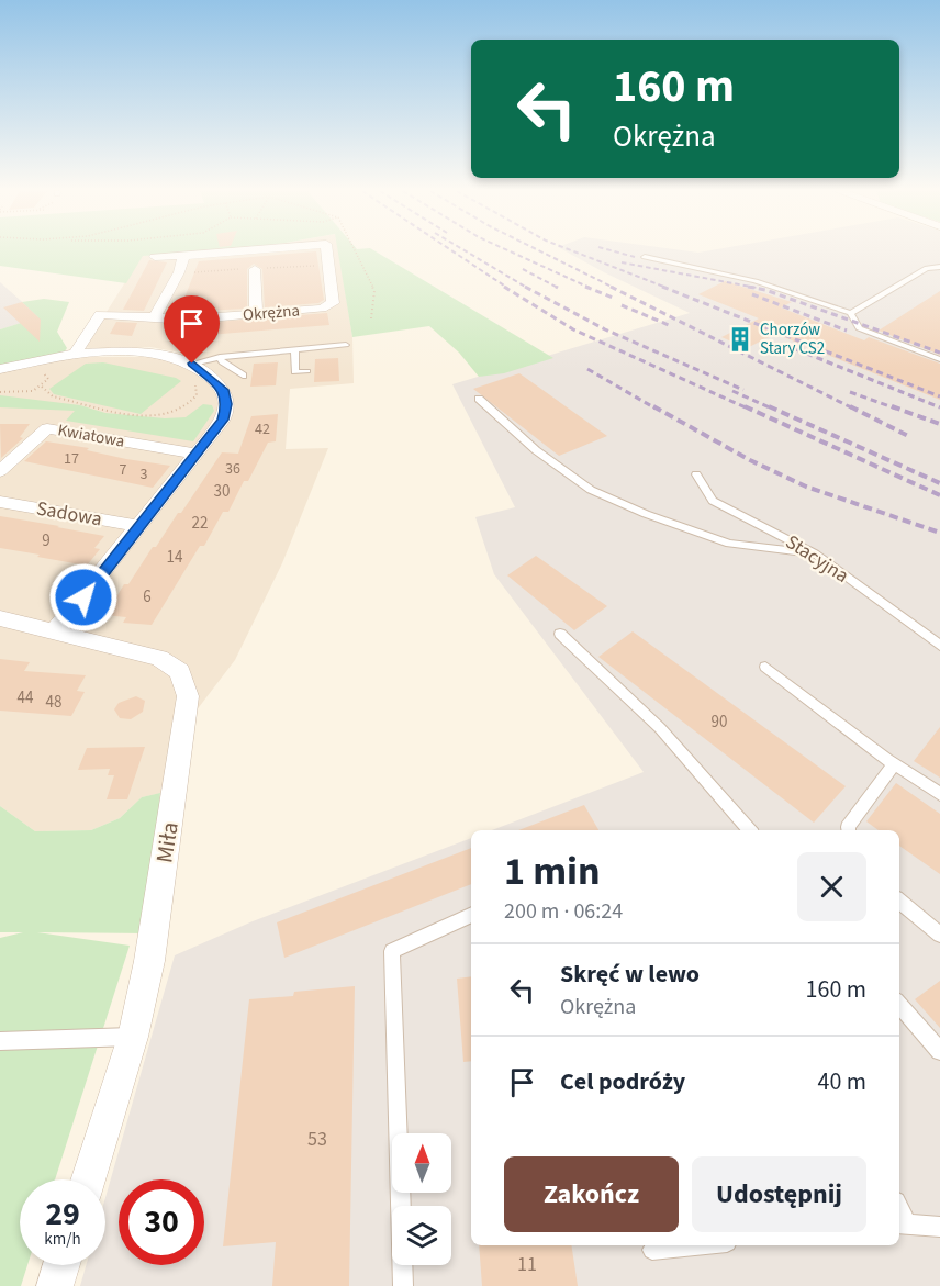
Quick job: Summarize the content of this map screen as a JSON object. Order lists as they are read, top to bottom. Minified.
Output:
{"streets":{"street":["Okrężna","Kwiatowa","Sadowa","Miła"],"lane":["Stacyjna"]},"places":{"building":["Chorzów Stary CS2"]},"house_numbers":["42","17","36","7","3","30","22","9","14","6","44","48","90","53","11"],"north":"top","page":{"turn":["160 m","Okrężna"],"heading":["1 min","200 m · 06:24"],"list":[{"name":"Skręć w lewo","note":"Okrężna","value":"160 m"},{"name":"Cel podróży","value":"40 m"}],"buttons":["Zakończ","Udostępnij"],"speed":"29 km/h","limit":"30"}}
